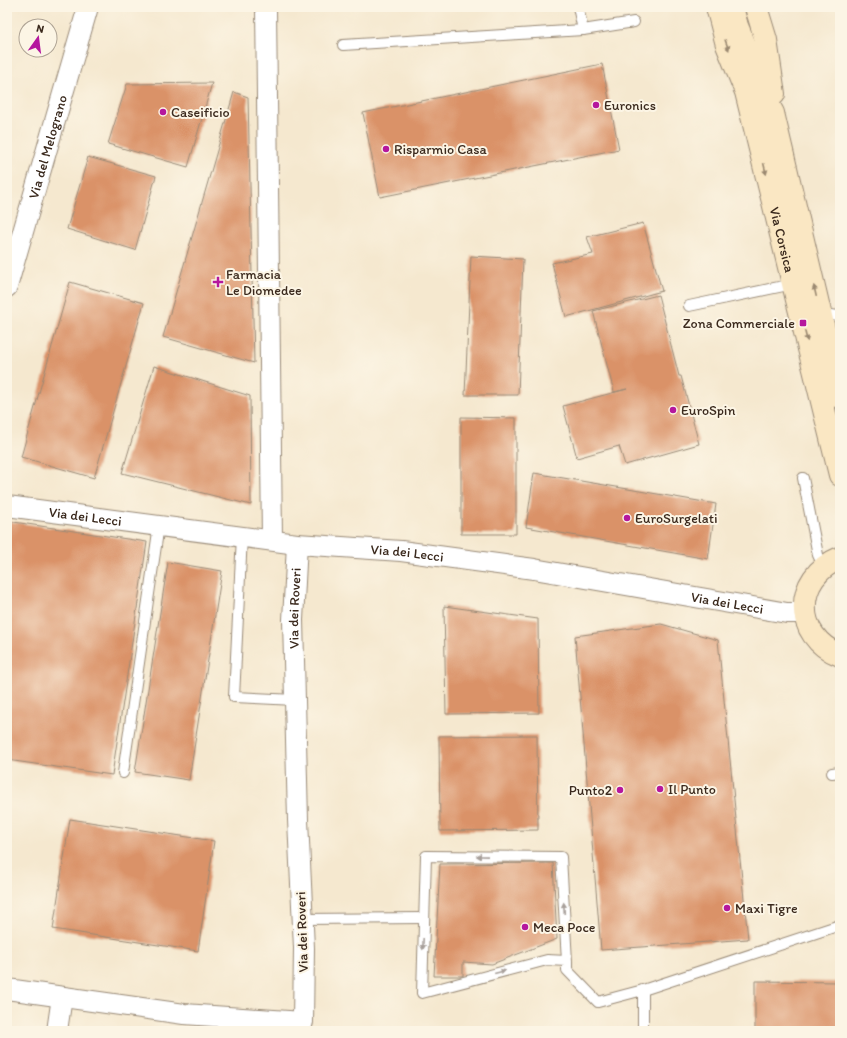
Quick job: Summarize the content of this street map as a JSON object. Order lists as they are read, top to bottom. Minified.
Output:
{"streets":{"main road":["Via Corsica"],"street":["Via del Melograno","Via dei Lecci","Via dei Roveri"]},"crossings":[["Via dei Lecci","Via dei Roveri"]],"places":{"other":["Euronics","Caseificio","Risparmio Casa","EuroSpin","EuroSurgelati","Il Punto","Punto2","Maxi Tigre","Meca Poce"],"health":["Farmacia Le Diomedee"],"transit":["Zona Commerciale"]},"north":"top"}
